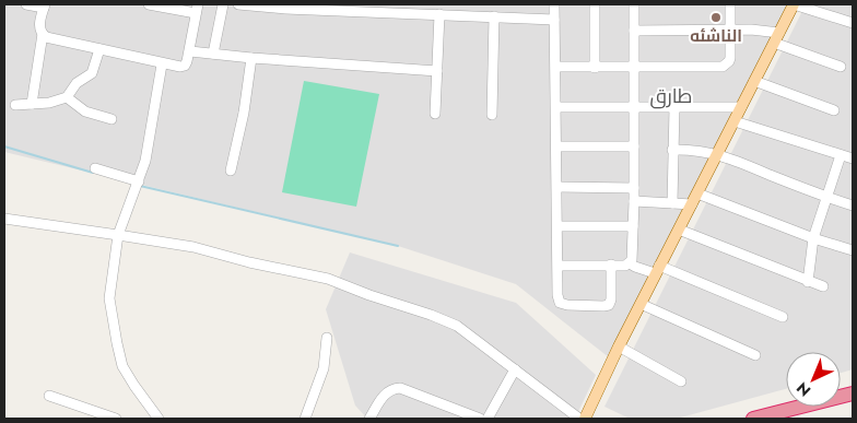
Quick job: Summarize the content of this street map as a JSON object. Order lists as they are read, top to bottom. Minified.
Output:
{"districts":["طارق"],"places":["الناشئه"],"north":"bottom left"}
